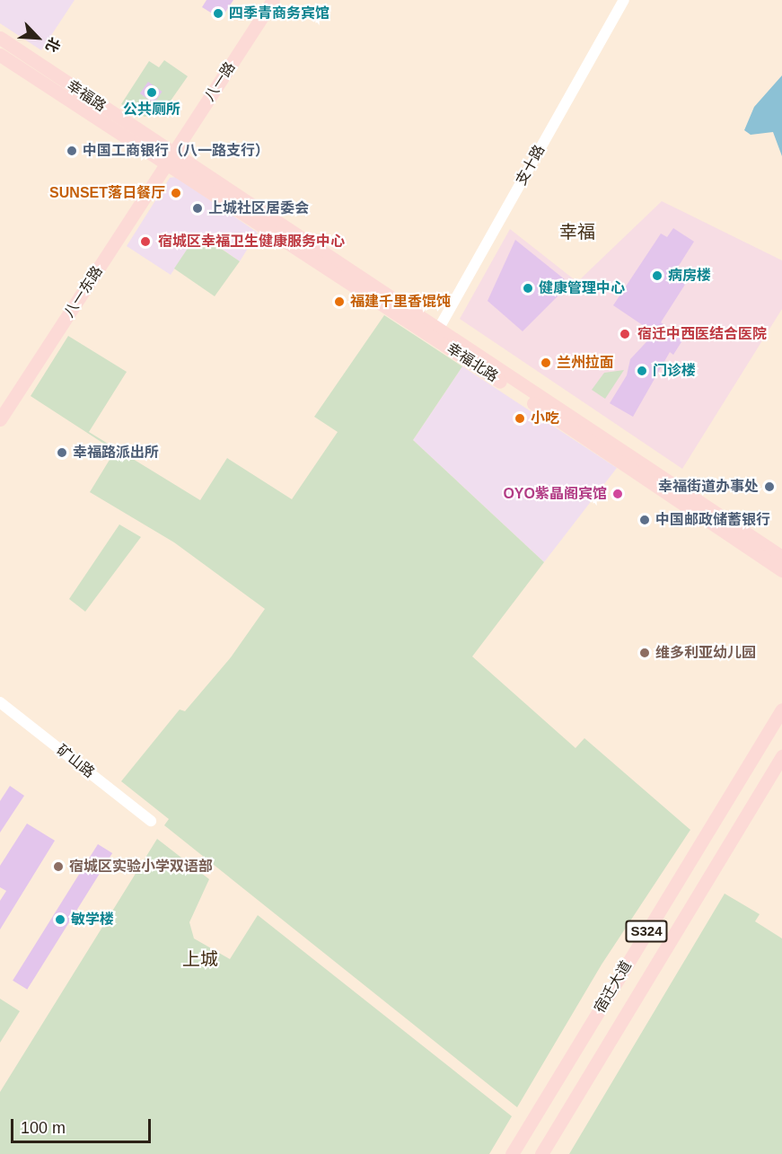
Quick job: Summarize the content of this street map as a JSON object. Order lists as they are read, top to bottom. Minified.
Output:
{"streets":{"main road":["八一路","幸福路","八一东路","幸福北路","S324","宿迁大道"],"street":["支十路","矿山路"]},"crossings":[["八一路","幸福路"],["八一路","八一东路"],["八一路","幸福北路"],["幸福路","八一东路"],["幸福路","幸福北路"],["支十路","幸福北路"],["八一东路","幸福北路"]],"districts":["幸福","上城"],"places":["四季青商务宾馆","公共厕所","中国工商银行（八一路支行）","SUNSET落日餐厅","上城社区居委会","宿城区幸福卫生健康服务中心","病房楼","健康管理中心","福建千里香馄饨","宿迁中西医结合医院","兰州拉面","门诊楼","小吃","幸福路派出所","幸福街道办事处","OYO紫晶阁宾馆","中国邮政储蓄银行","维多利亚幼儿园","宿城区实验小学双语部","敏学楼"],"scale_bar":"100 m","north":"bottom right"}
